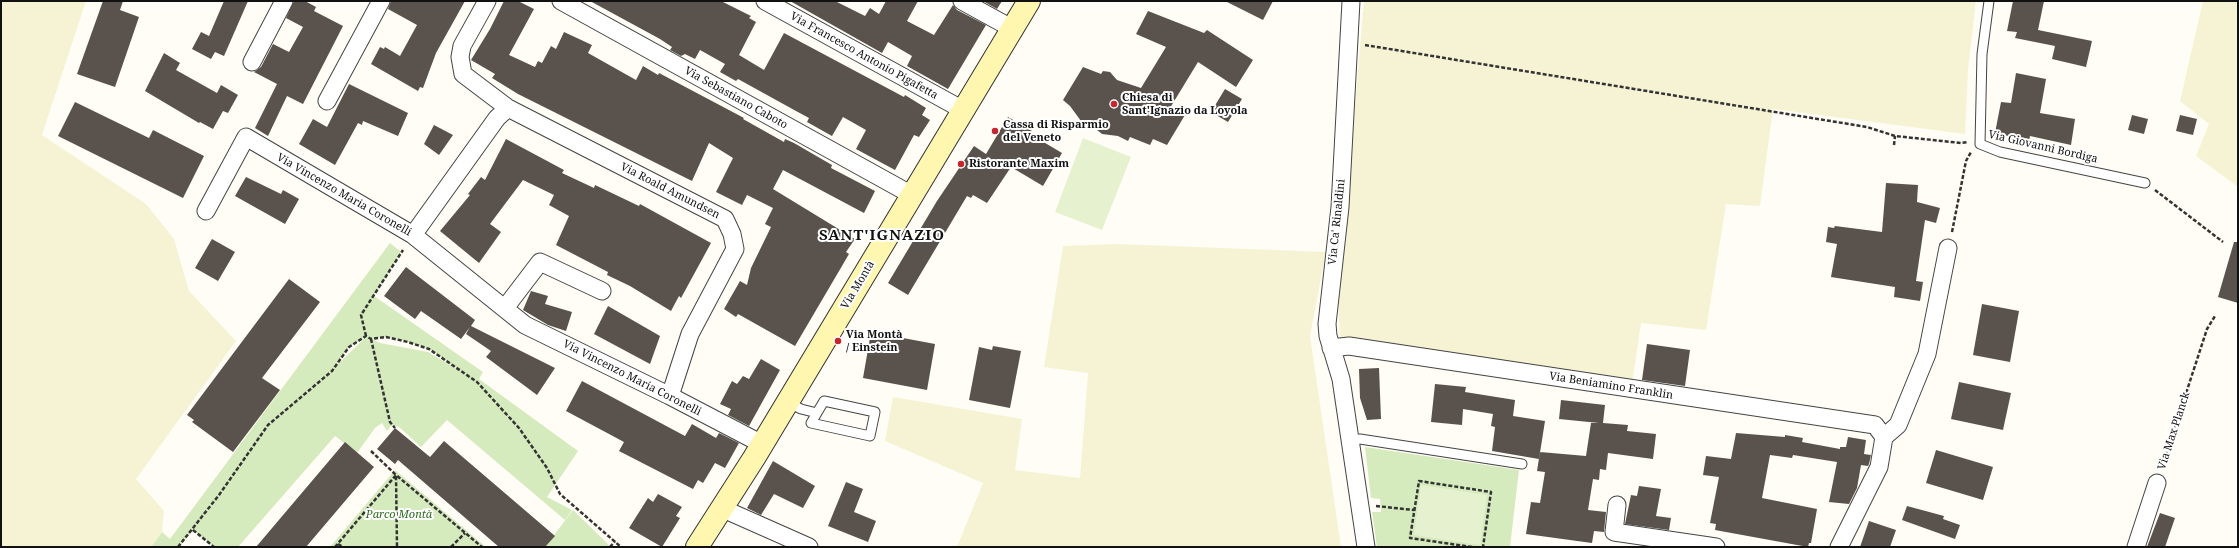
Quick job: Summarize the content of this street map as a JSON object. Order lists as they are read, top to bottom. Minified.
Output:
{"streets":{"main road":["Via Montà"],"street":["Via Francesco Antonio Pigafetta","Via Sebastiano Caboto","Via Roald Amundsen","Via Vincenzo Maria Coronelli","Via Ca' Rinaldini","Via Beniamino Franklin","Via Max Planck"],"lane":["Via Giovanni Bordiga"]},"crossings":[["Via Francesco Antonio Pigafetta","Via Montà"],["Via Sebastiano Caboto","Via Montà"],["Via Roald Amundsen","Via Vincenzo Maria Coronelli"],["Via Vincenzo Maria Coronelli","Via Montà"],["Via Ca' Rinaldini","Via Beniamino Franklin"]],"districts":["SANT'IGNAZIO"],"parks":["Parco Montà"],"places":["Chiesa di Sant'Ignazio da Loyola","Cassa di Risparmio del Veneto","Ristorante Maxim","Via Montà / Einstein"]}
